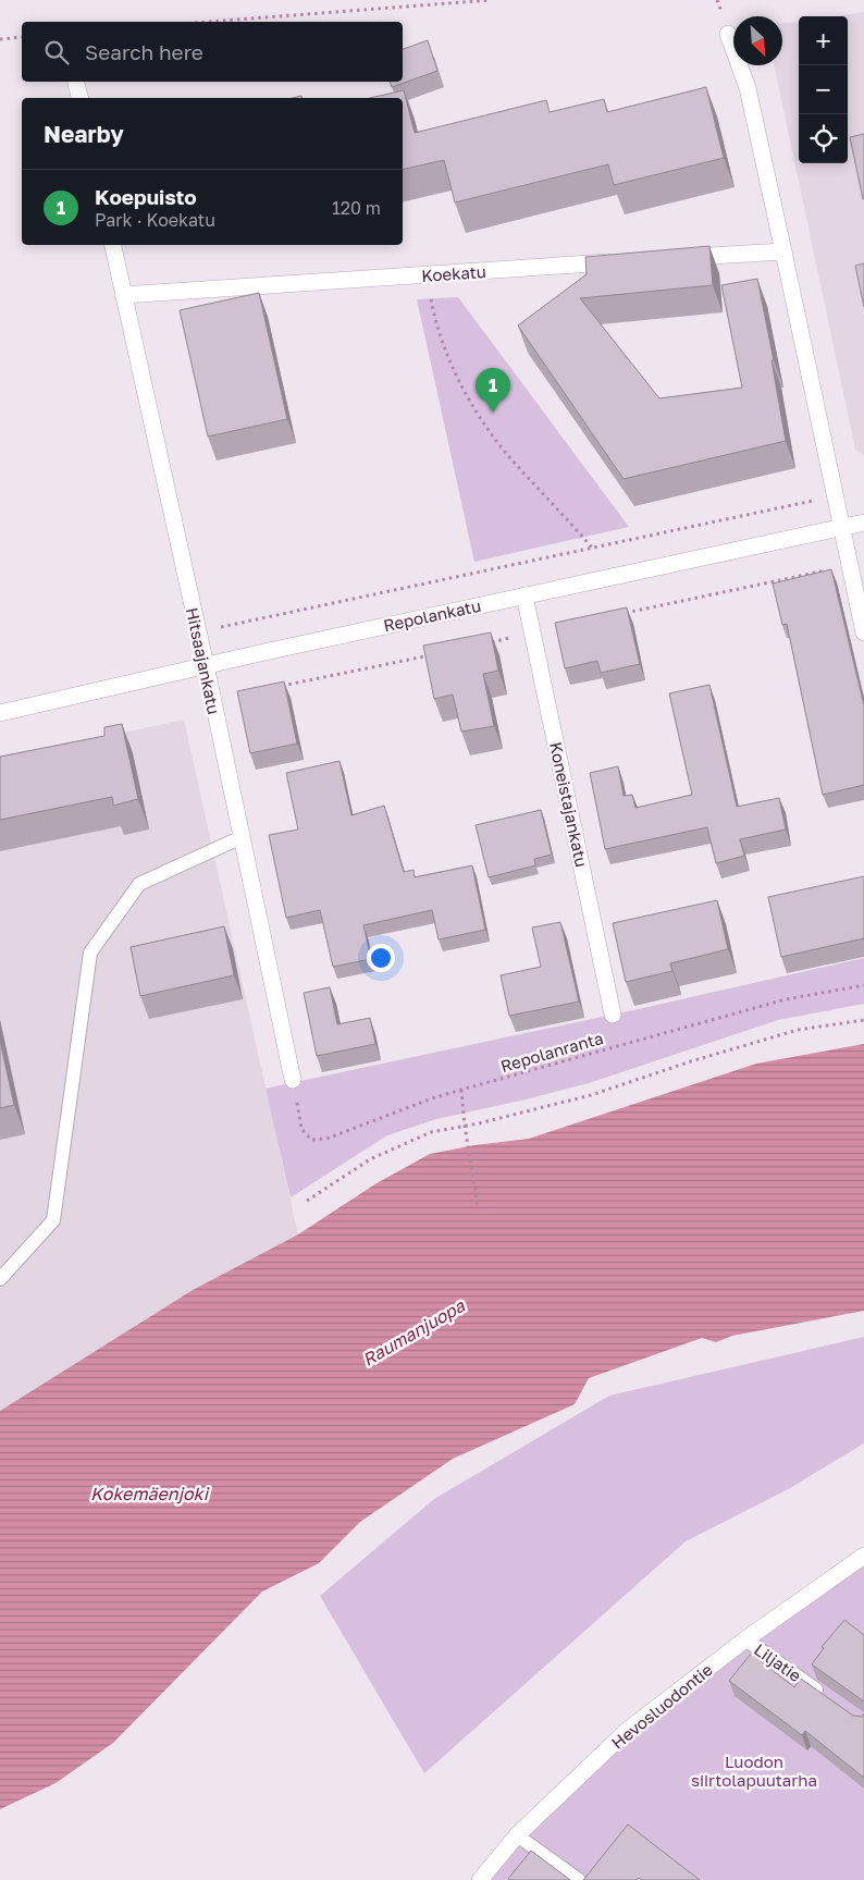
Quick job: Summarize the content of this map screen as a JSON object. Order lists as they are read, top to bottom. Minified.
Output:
{"streets":{"street":["Koekatu","Repolankatu","Hitsaajankatu","Koneistajankatu","Hevosluodontie"],"lane":["Liljatie"],"path":["Repolanranta"]},"crossings":[["Koekatu","Hitsaajankatu"],["Repolankatu","Hitsaajankatu"],["Repolankatu","Koneistajankatu"],["Hitsaajankatu","Repolanranta"],["Liljatie","Hevosluodontie"]],"water":["Raumanjuopa","Kokemäenjoki"],"parks":["Luodon siirtolapuutarha"],"north":"bottom right","page":{"map_buttons":["+","−"],"search":"Search here","heading":"Nearby","list":[{"mark":"1","name":"Koepuisto","note":"Park · Koekatu","value":"120 m"}],"pins":"1"}}
